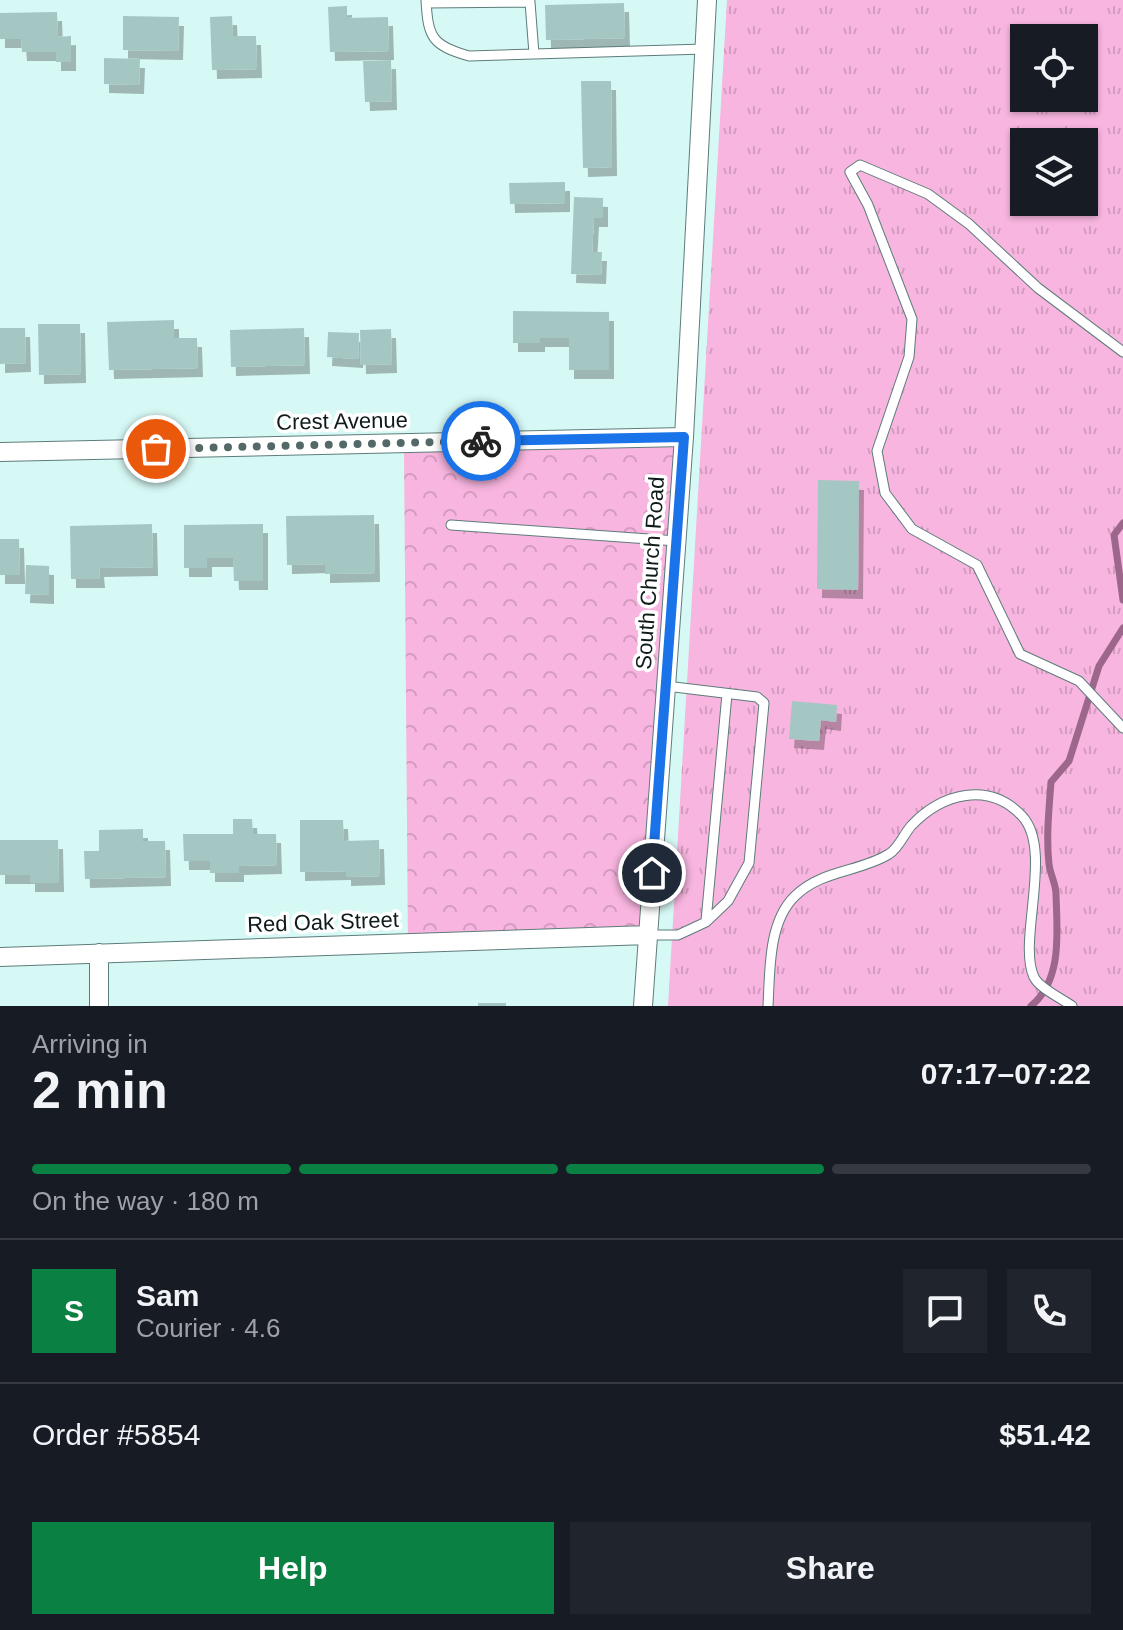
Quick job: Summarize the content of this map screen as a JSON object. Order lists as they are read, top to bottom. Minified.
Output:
{"streets":{"street":["Crest Avenue","South Church Road","Red Oak Street"]},"crossings":[["Crest Avenue","South Church Road"],["South Church Road","Red Oak Street"]],"page":{"heading":["2 min","Arriving in","07:17–07:22"],"panel":["Sam","Courier · 4.6","Order #5854","$51.42"],"bar":"On the way · 180 m","round":"S","buttons":["Help","Share"]}}
